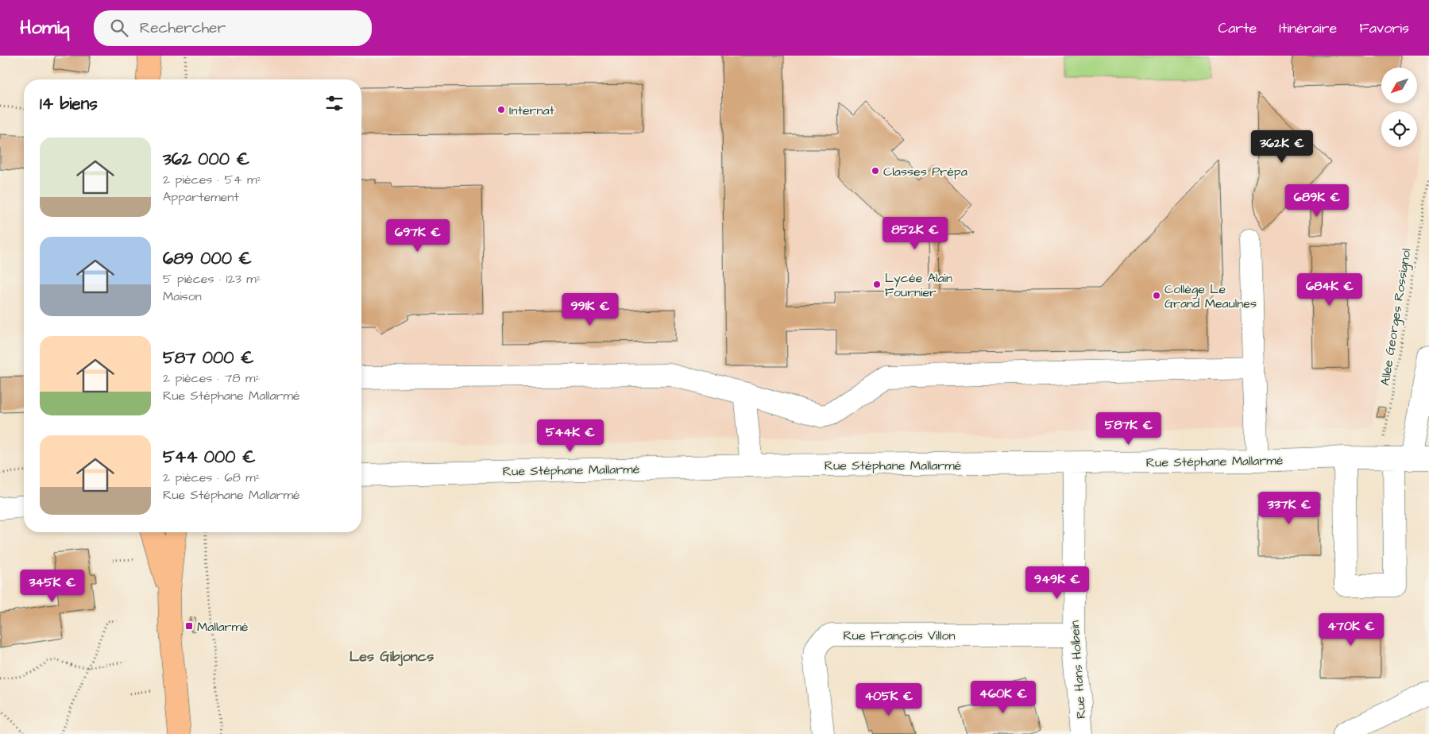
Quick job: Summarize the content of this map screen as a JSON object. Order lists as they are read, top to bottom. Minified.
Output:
{"streets":{"street":["Rue Stéphane Mallarmé","Rue François Villon","Rue Hans Holbein"],"path":["Allée Georges Rossignol"]},"crossings":[["Allée Georges Rossignol","Rue Stéphane Mallarmé"],["Rue Stéphane Mallarmé","Rue Hans Holbein"],["Rue François Villon","Rue Hans Holbein"]],"districts":["Les Gibjoncs"],"places":{"other":["Internat","Classes Prépa","Lycée Alain Fournier","Collège Le Grand Meaulnes"],"transit":["Mallarmé"]},"north":"bottom left","page":{"header":"Homiq","search":"Rechercher","nav":["Carte","Itinéraire","Favoris"],"heading":"14 biens","list":[{"name":"362 000 €","note":"2 pièces · 54 m² · Appartement"},{"name":"689 000 €","note":"5 pièces · 123 m² · Maison"},{"name":"587 000 €","note":"2 pièces · 78 m² · Rue Stéphane Mallarmé"},{"name":"544 000 €","note":"2 pièces · 68 m² · Rue Stéphane Mallarmé"}],"price":["362K €","689K €","852K €","697K €","684K €","991K €","587K €","544K €","337K €","949K €","345K €","470K €","460K €","405K €"]}}
